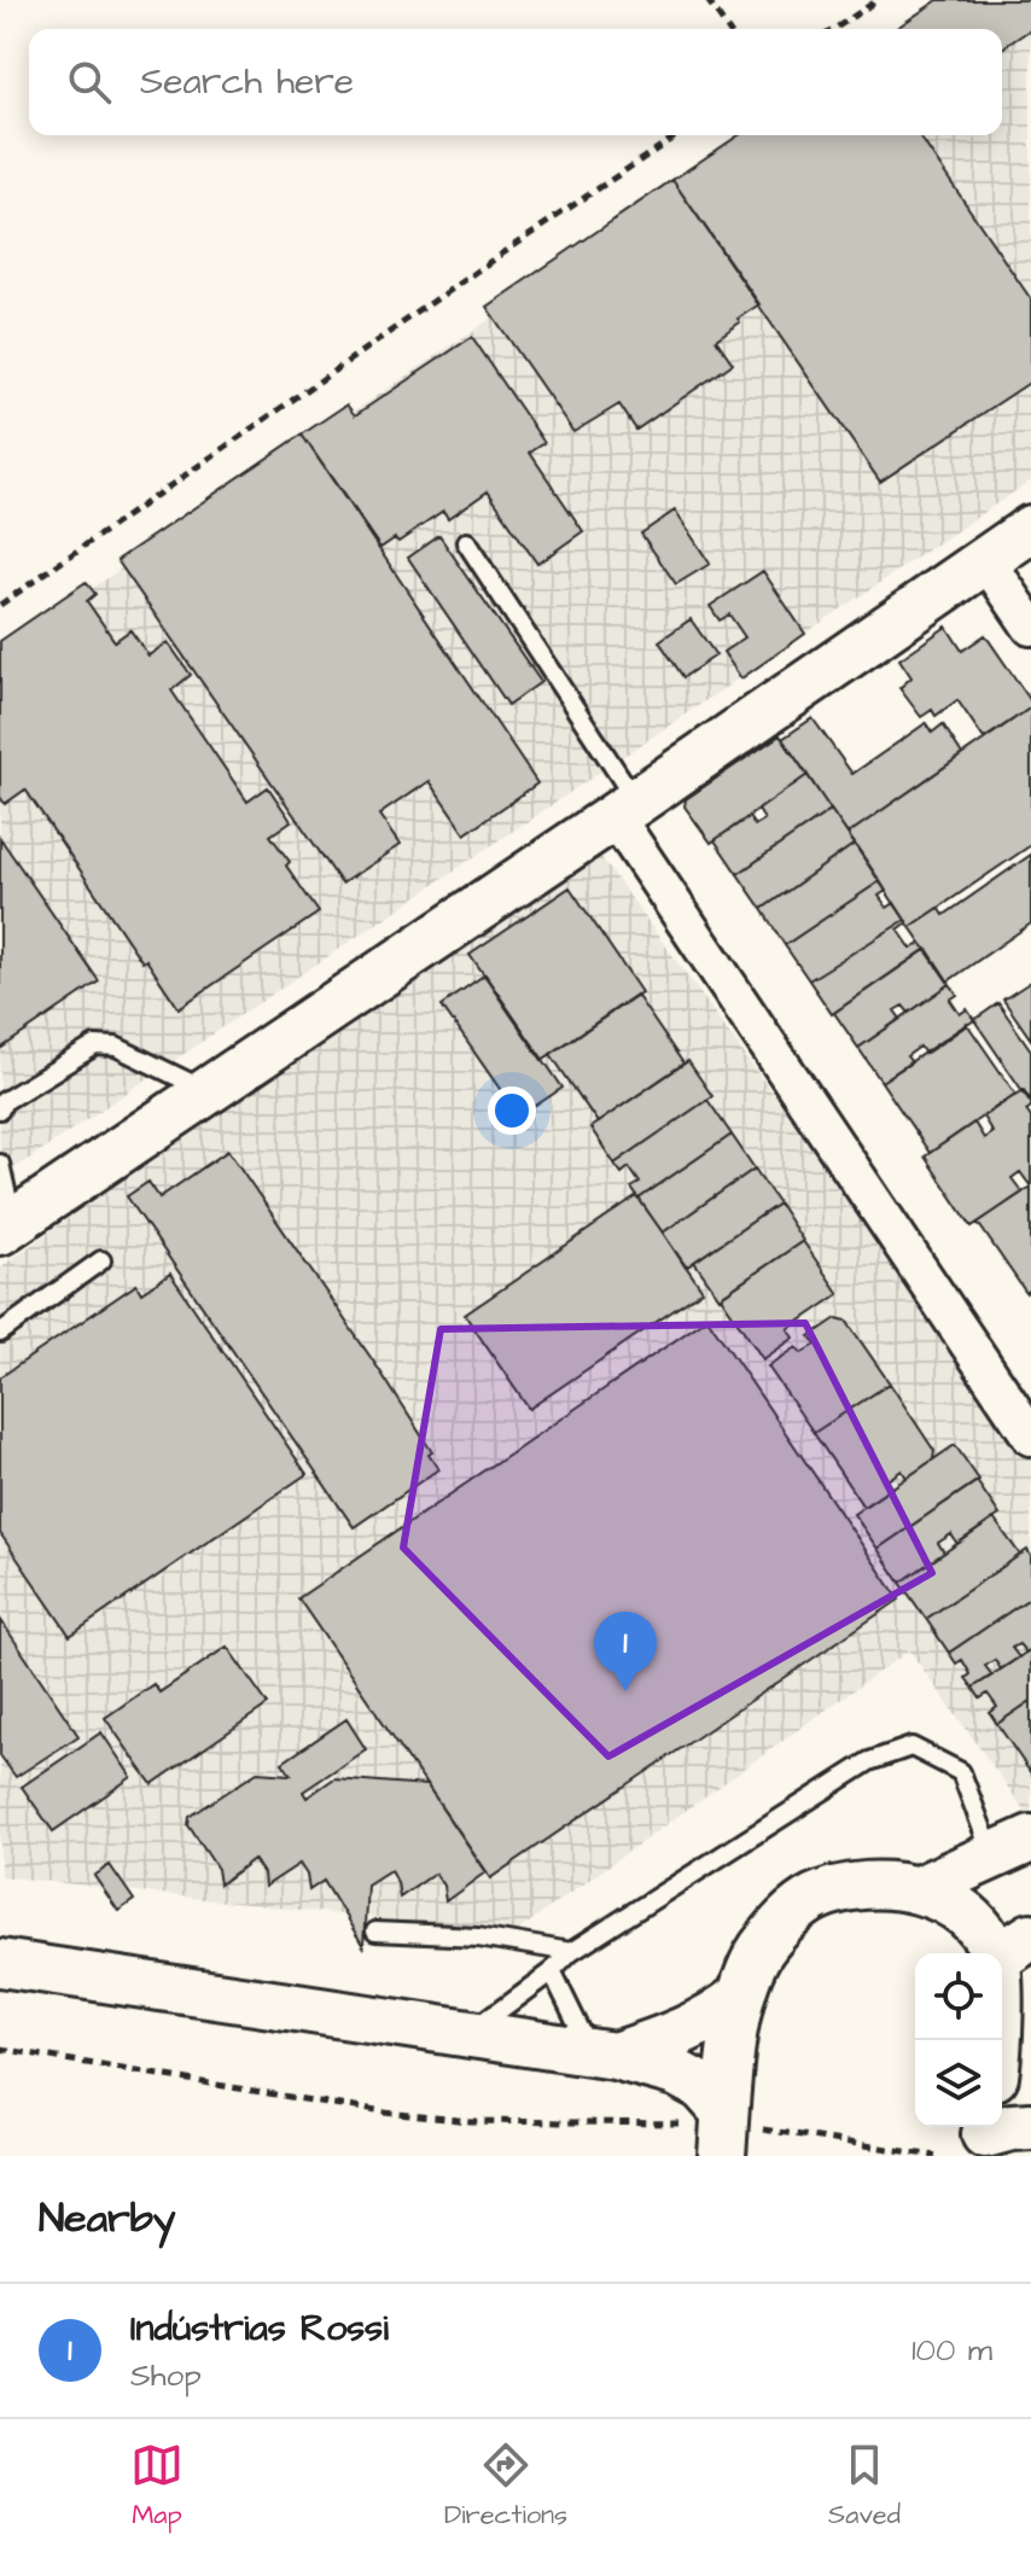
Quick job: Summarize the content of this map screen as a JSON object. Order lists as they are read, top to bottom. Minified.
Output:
{"page":{"search":"Search here","pins":"1","heading":"Nearby","list":[{"mark":"1","name":"Indústrias Rossi","note":"Shop","value":"100 m"}],"nav":["Map","Directions","Saved"]}}
